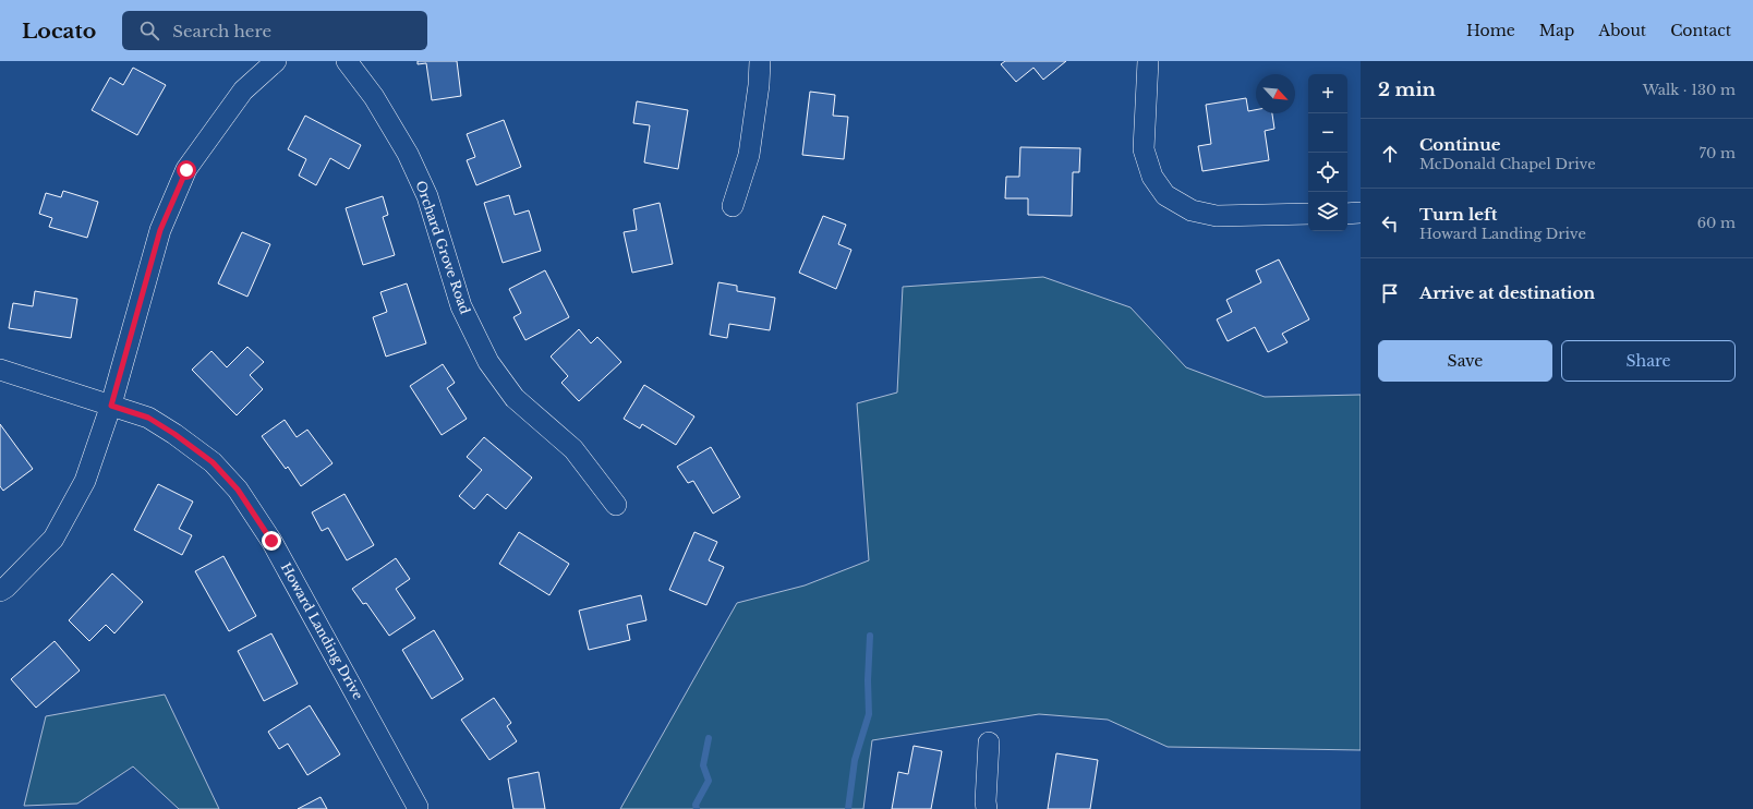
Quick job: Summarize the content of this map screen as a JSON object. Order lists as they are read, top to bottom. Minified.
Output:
{"streets":{"street":["Orchard Grove Road","Howard Landing Drive"]},"north":"bottom right","page":{"header":"Locato","search":"Search here","nav":["Home","Map","About","Contact"],"heading":["2 min","Walk · 130 m"],"map_buttons":["+","−"],"list":[["Continue","McDonald Chapel Drive","70 m"],["Turn left","Howard Landing Drive","60 m"],"Arrive at destination"],"buttons":["Save","Share"]}}
